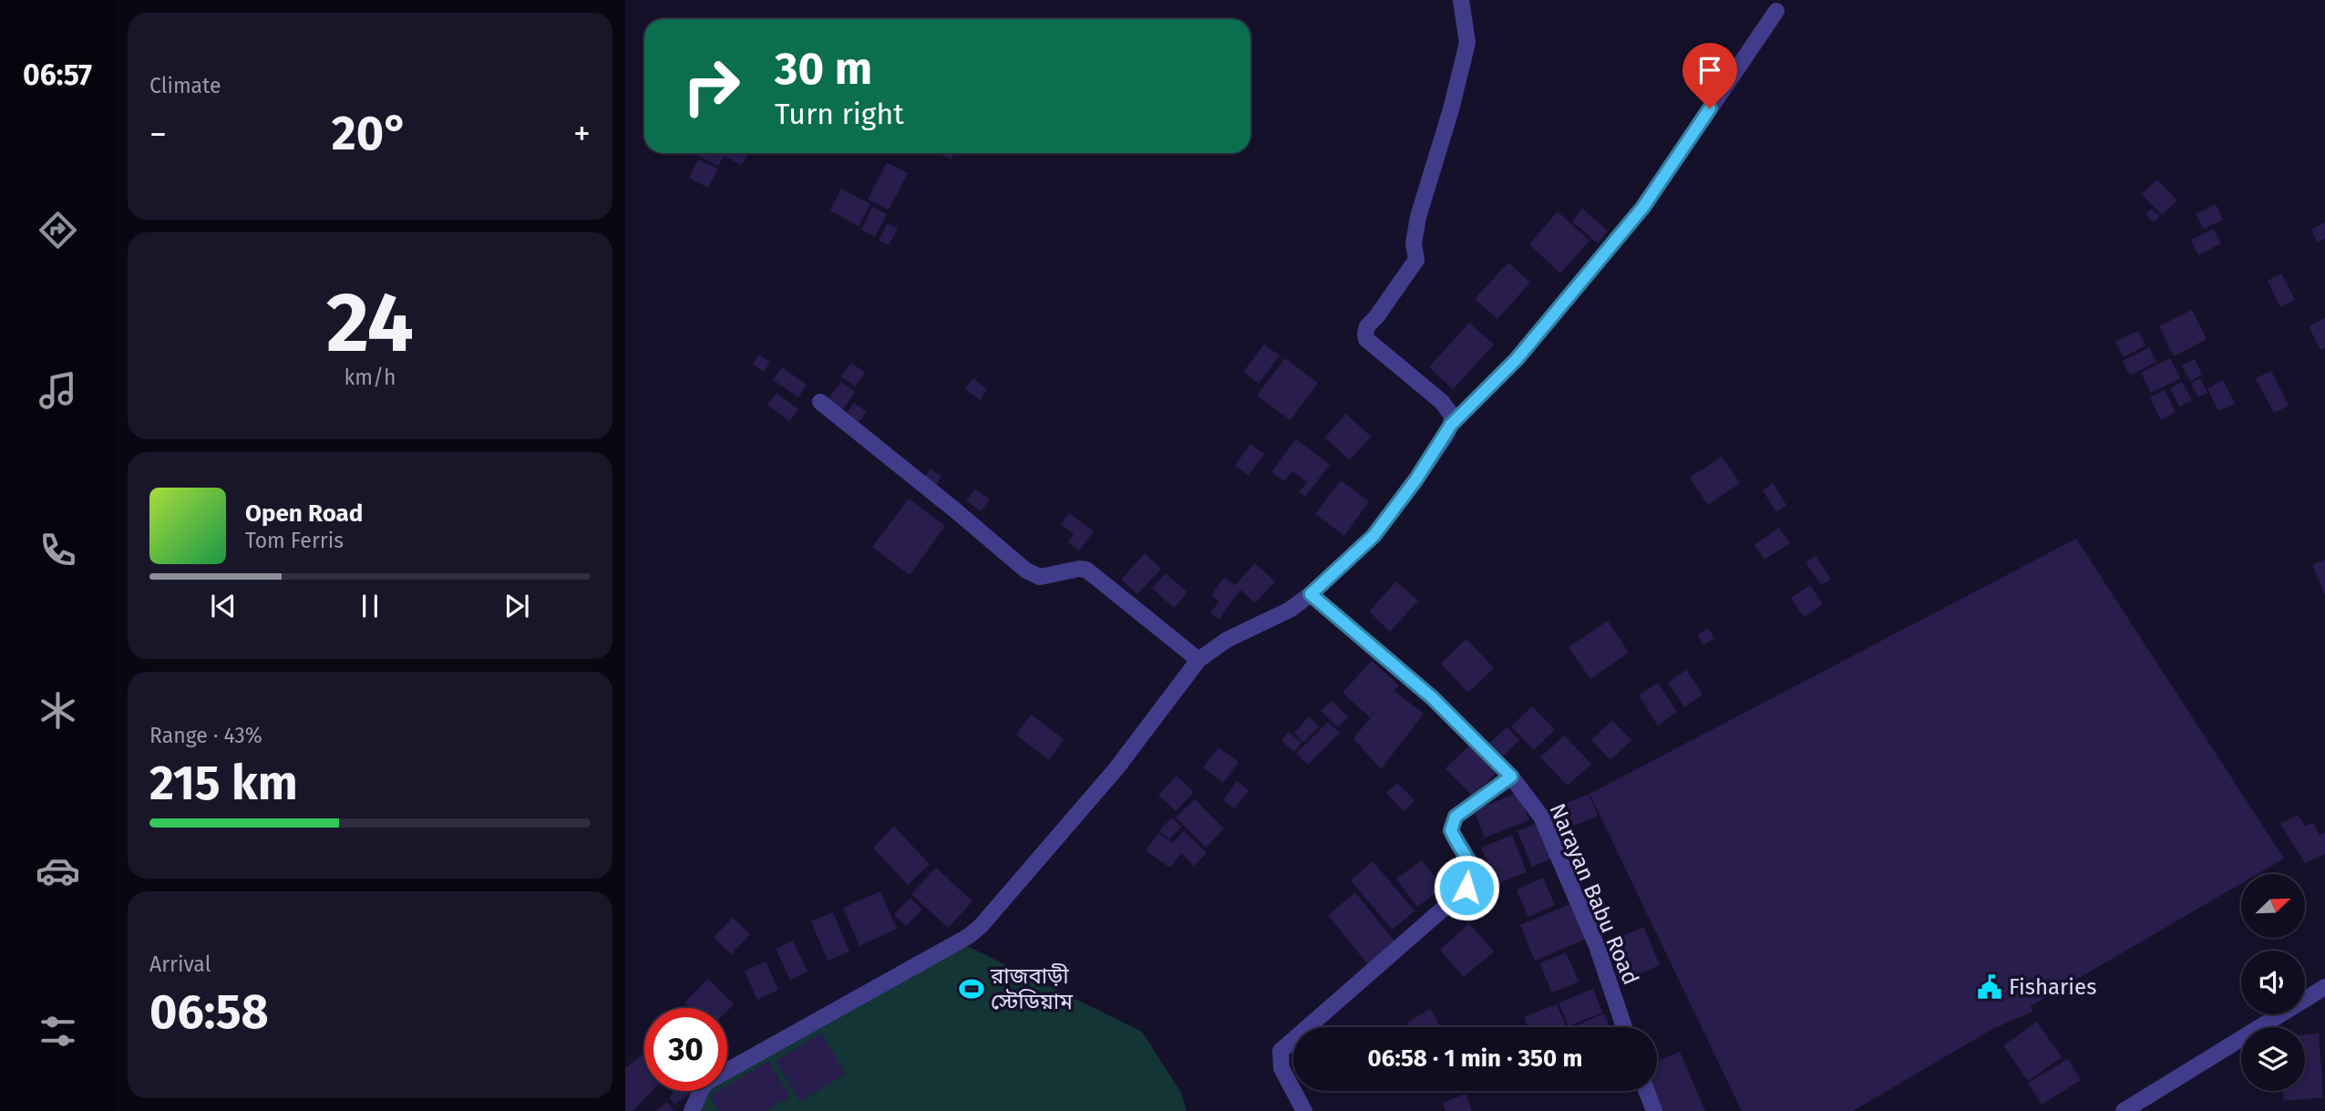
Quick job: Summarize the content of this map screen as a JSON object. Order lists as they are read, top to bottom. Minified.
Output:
{"streets":{"street":["Narayan Babu Road"]},"places":{"public building":["Fisharies"],"sports":["রাজবাড়ী স্টেডিয়াম"]},"north":"top right","page":{"tabs":"06:57","tile":["Climate",["24","km/h"],["Range · 43%","215 km"],["Arrival","06:58"]],"turn":["30 m","Turn right"],"heat":["−","20°","+"],"song":["Open Road","Tom Ferris"],"limit":"30","trip":"06:58 · 1 min · 350 m"}}
